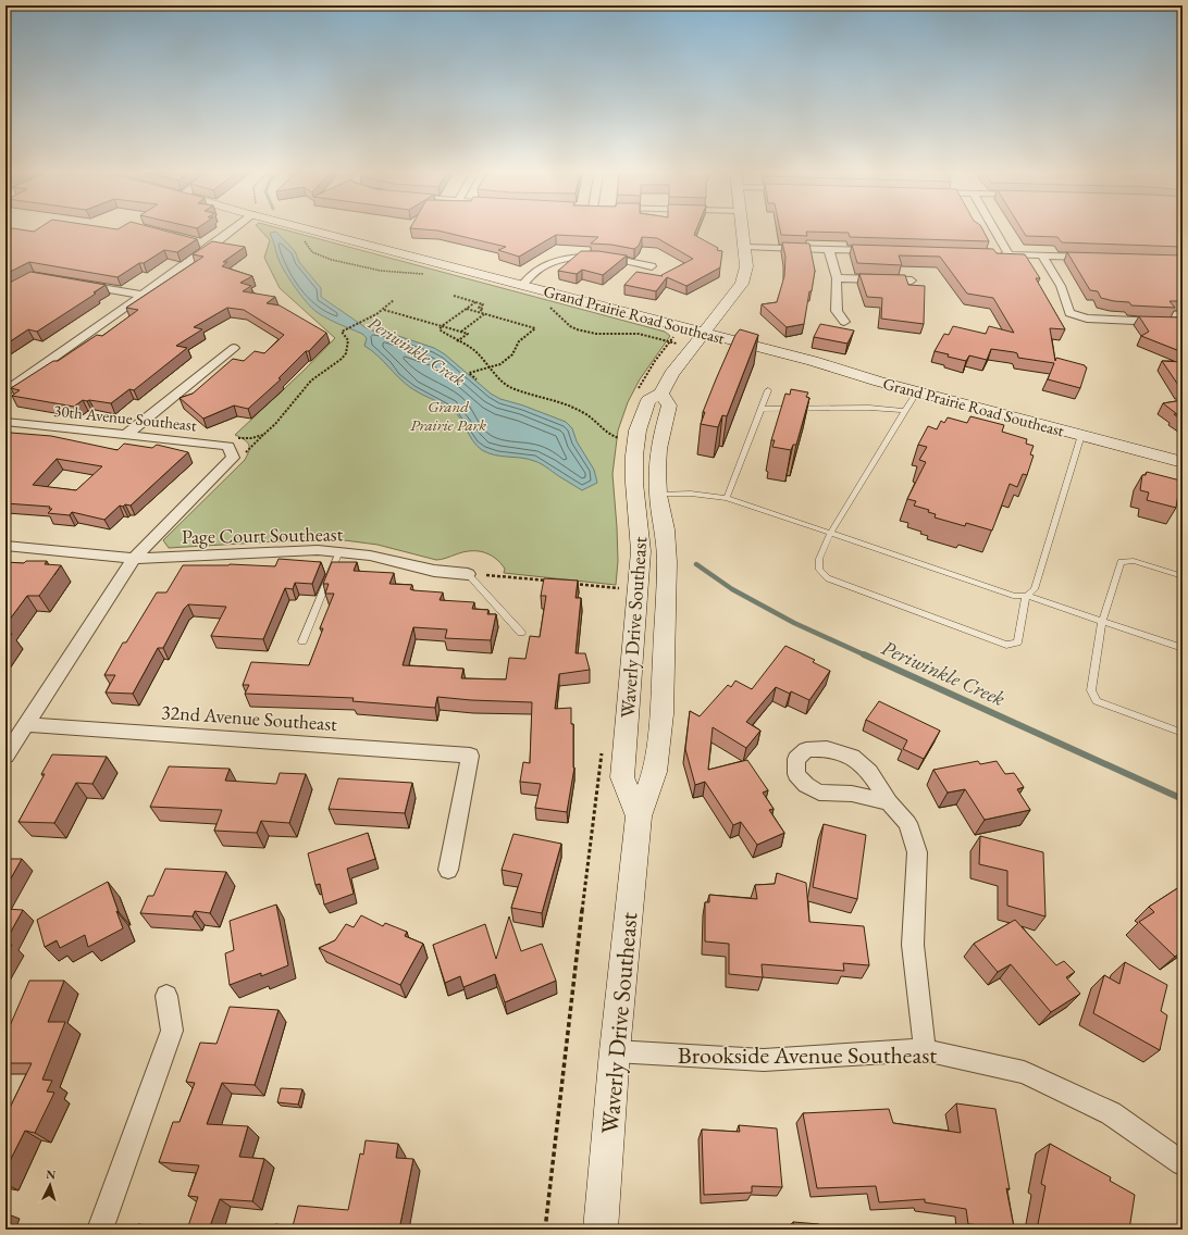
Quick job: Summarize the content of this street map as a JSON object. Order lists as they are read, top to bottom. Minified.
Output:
{"streets":{"main road":["Grand Prairie Road Southeast","Waverly Drive Southeast"],"street":["30th Avenue Southeast","Page Court Southeast","32nd Avenue Southeast","Brookside Avenue Southeast"]},"crossings":[["Grand Prairie Road Southeast","Waverly Drive Southeast"],["Waverly Drive Southeast","Brookside Avenue Southeast"]],"water":["Periwinkle Creek"],"parks":["Grand Prairie Park"],"north":"top"}
